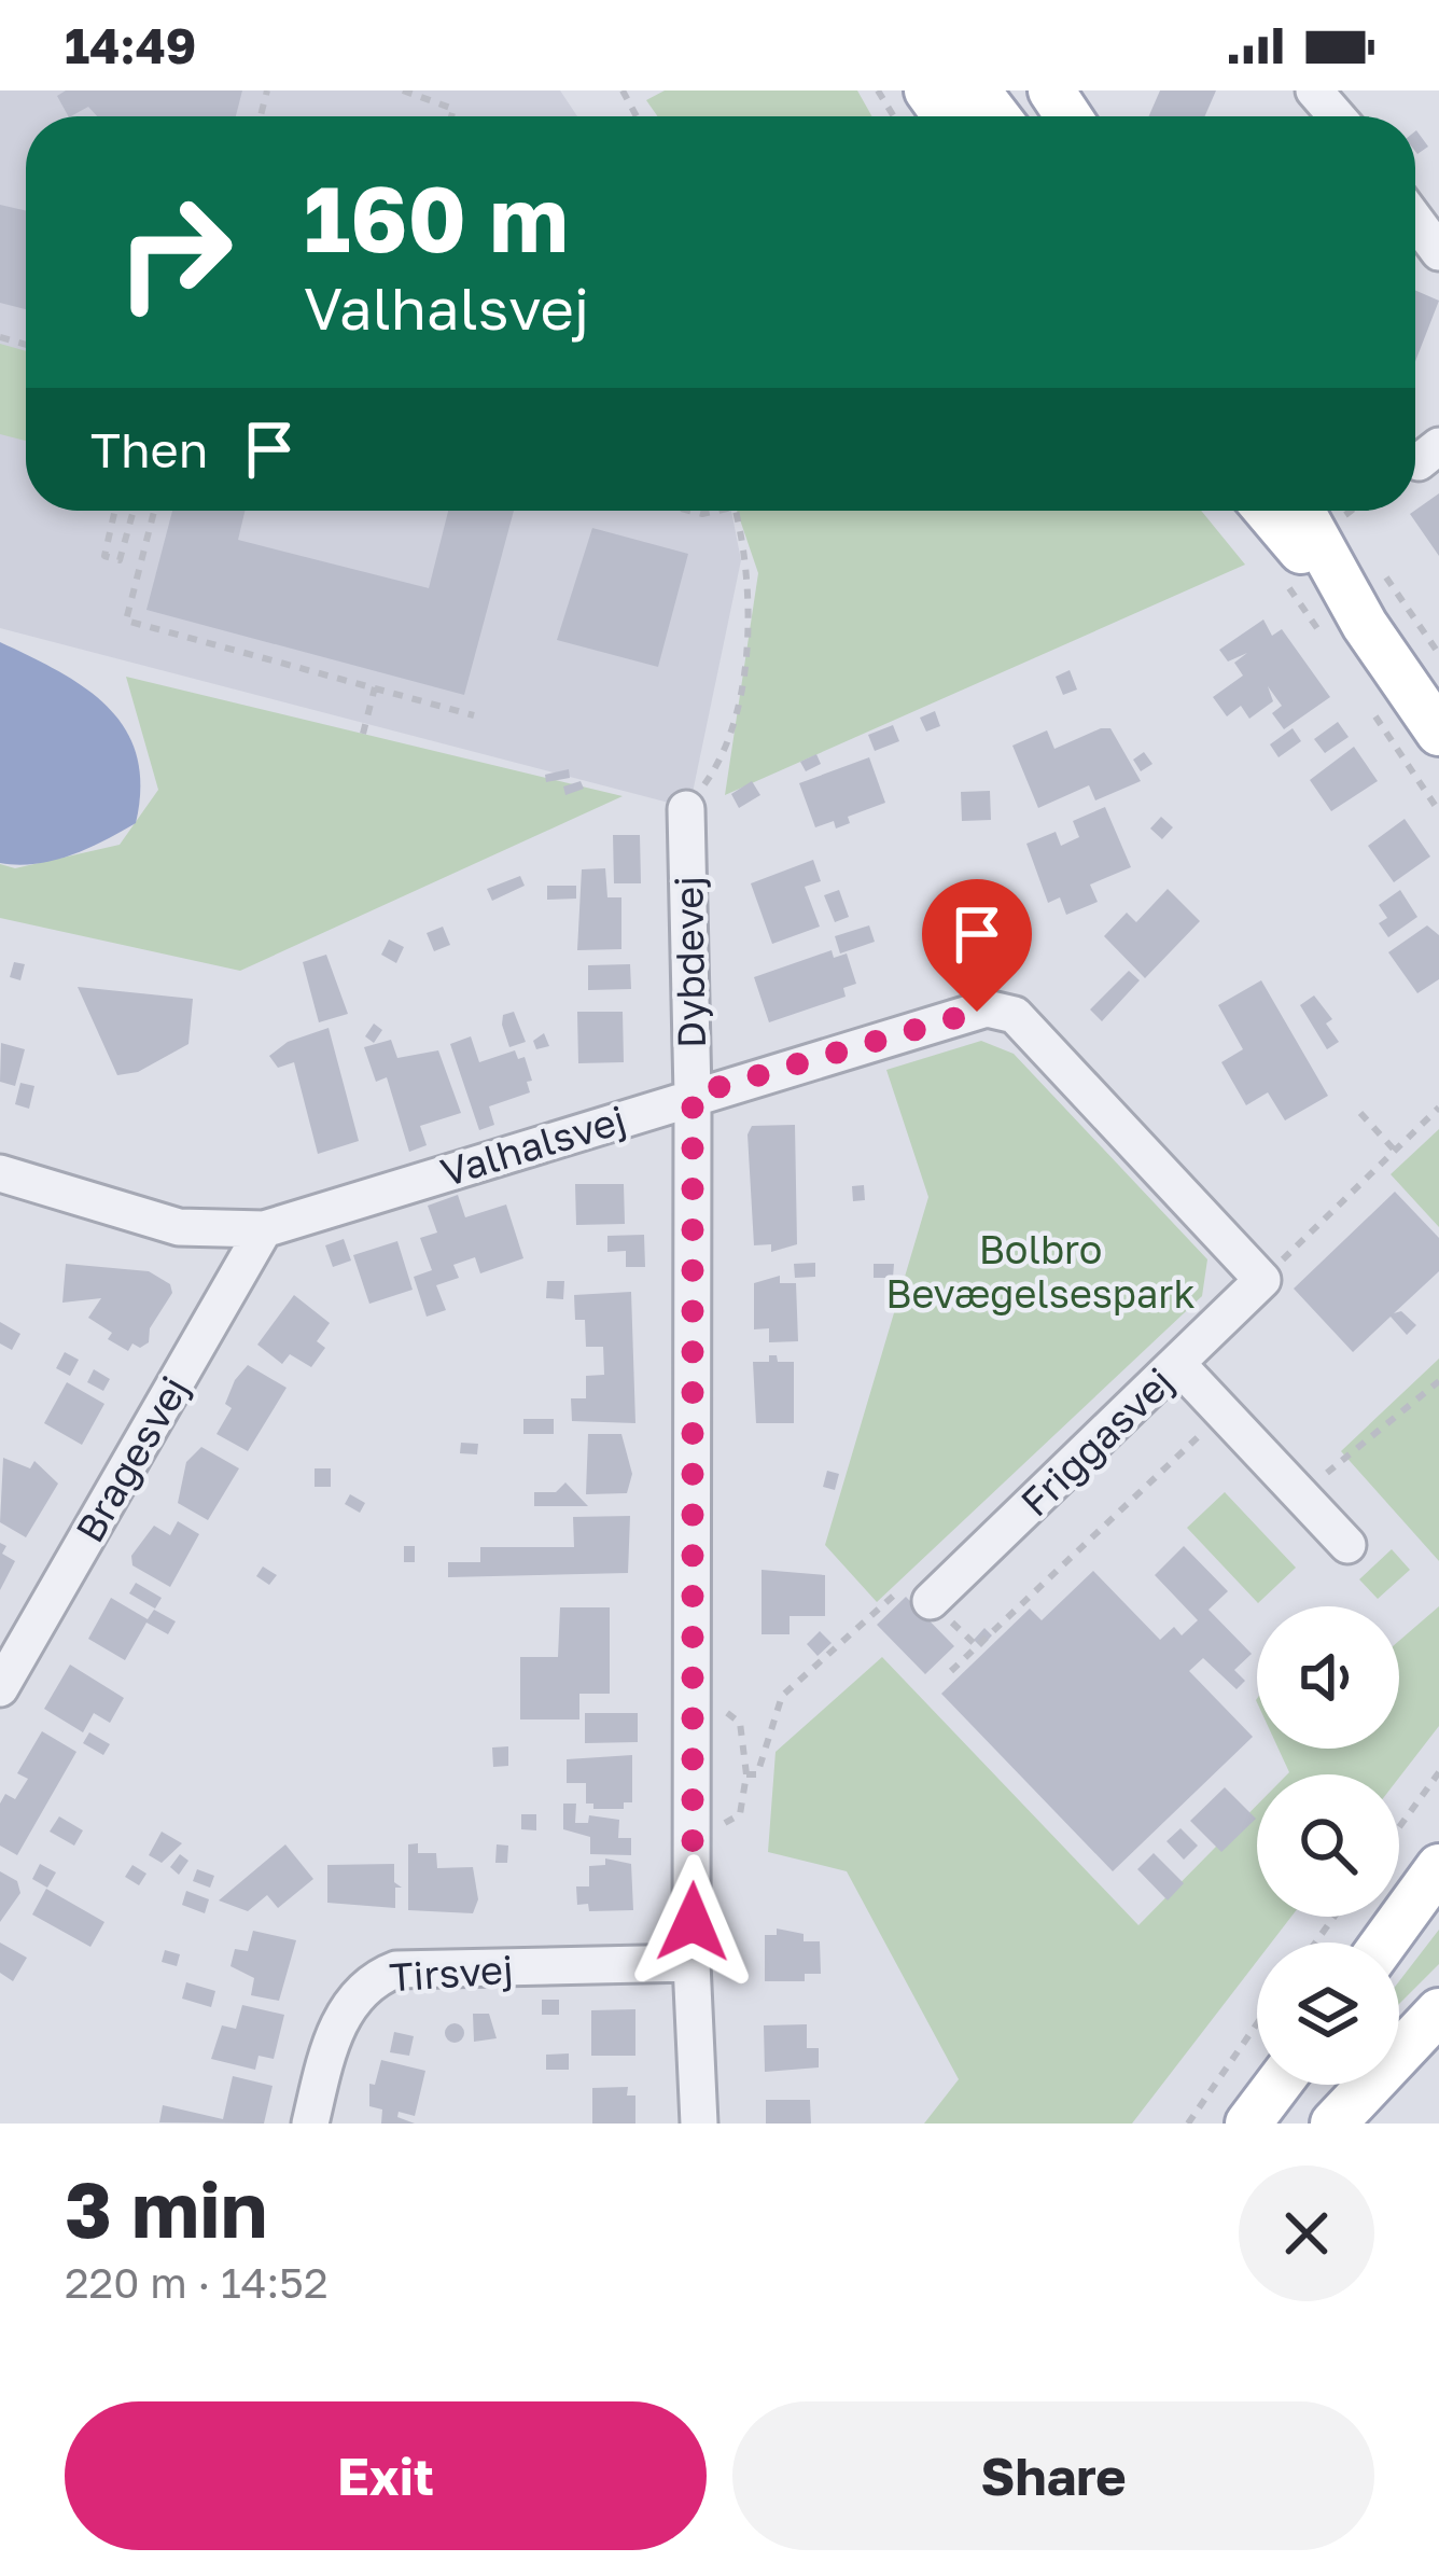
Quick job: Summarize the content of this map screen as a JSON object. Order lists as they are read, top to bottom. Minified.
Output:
{"streets":{"street":["Dybdevej","Valhalsvej","Friggasvej","Bragesvej","Tirsvej"]},"crossings":[["Dybdevej","Valhalsvej"],["Dybdevej","Tirsvej"],["Valhalsvej","Friggasvej"],["Valhalsvej","Bragesvej"]],"parks":["Bolbro Bevægelsespark"],"page":{"status":"14:49","turn":["160 m","Valhalsvej"],"then":"Then","heading":["3 min","220 m · 14:52"],"buttons":["Exit","Share"]}}
